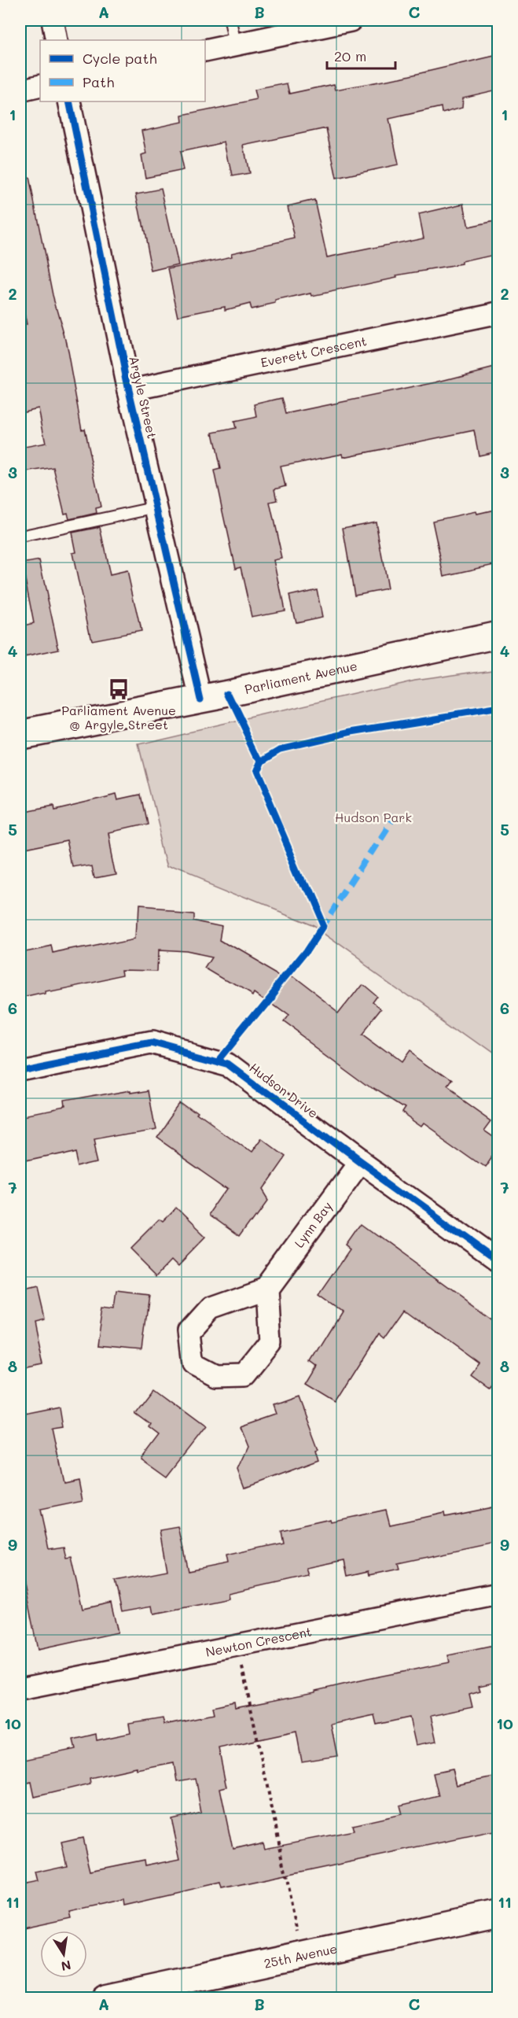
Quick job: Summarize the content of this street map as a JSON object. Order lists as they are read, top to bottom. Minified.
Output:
{"streets":{"main road":["Parliament Avenue","25th Avenue"],"street":["Everett Crescent","Argyle Street","Hudson Drive","Lynn Bay","Newton Crescent"]},"crossings":[["Everett Crescent","Argyle Street"],["Argyle Street","Parliament Avenue"],["Hudson Drive","Lynn Bay"]],"parks":["Hudson Park"],"places":{"bus stop":["Parliament Avenue @ Argyle Street"]},"legend":["Cycle path","Path"],"scale_bar":"20 m","north":"bottom","grid":{"columns":["A","B","C"],"rows":["1","2","3","4","5","6","7","8","9","10","11"]}}
